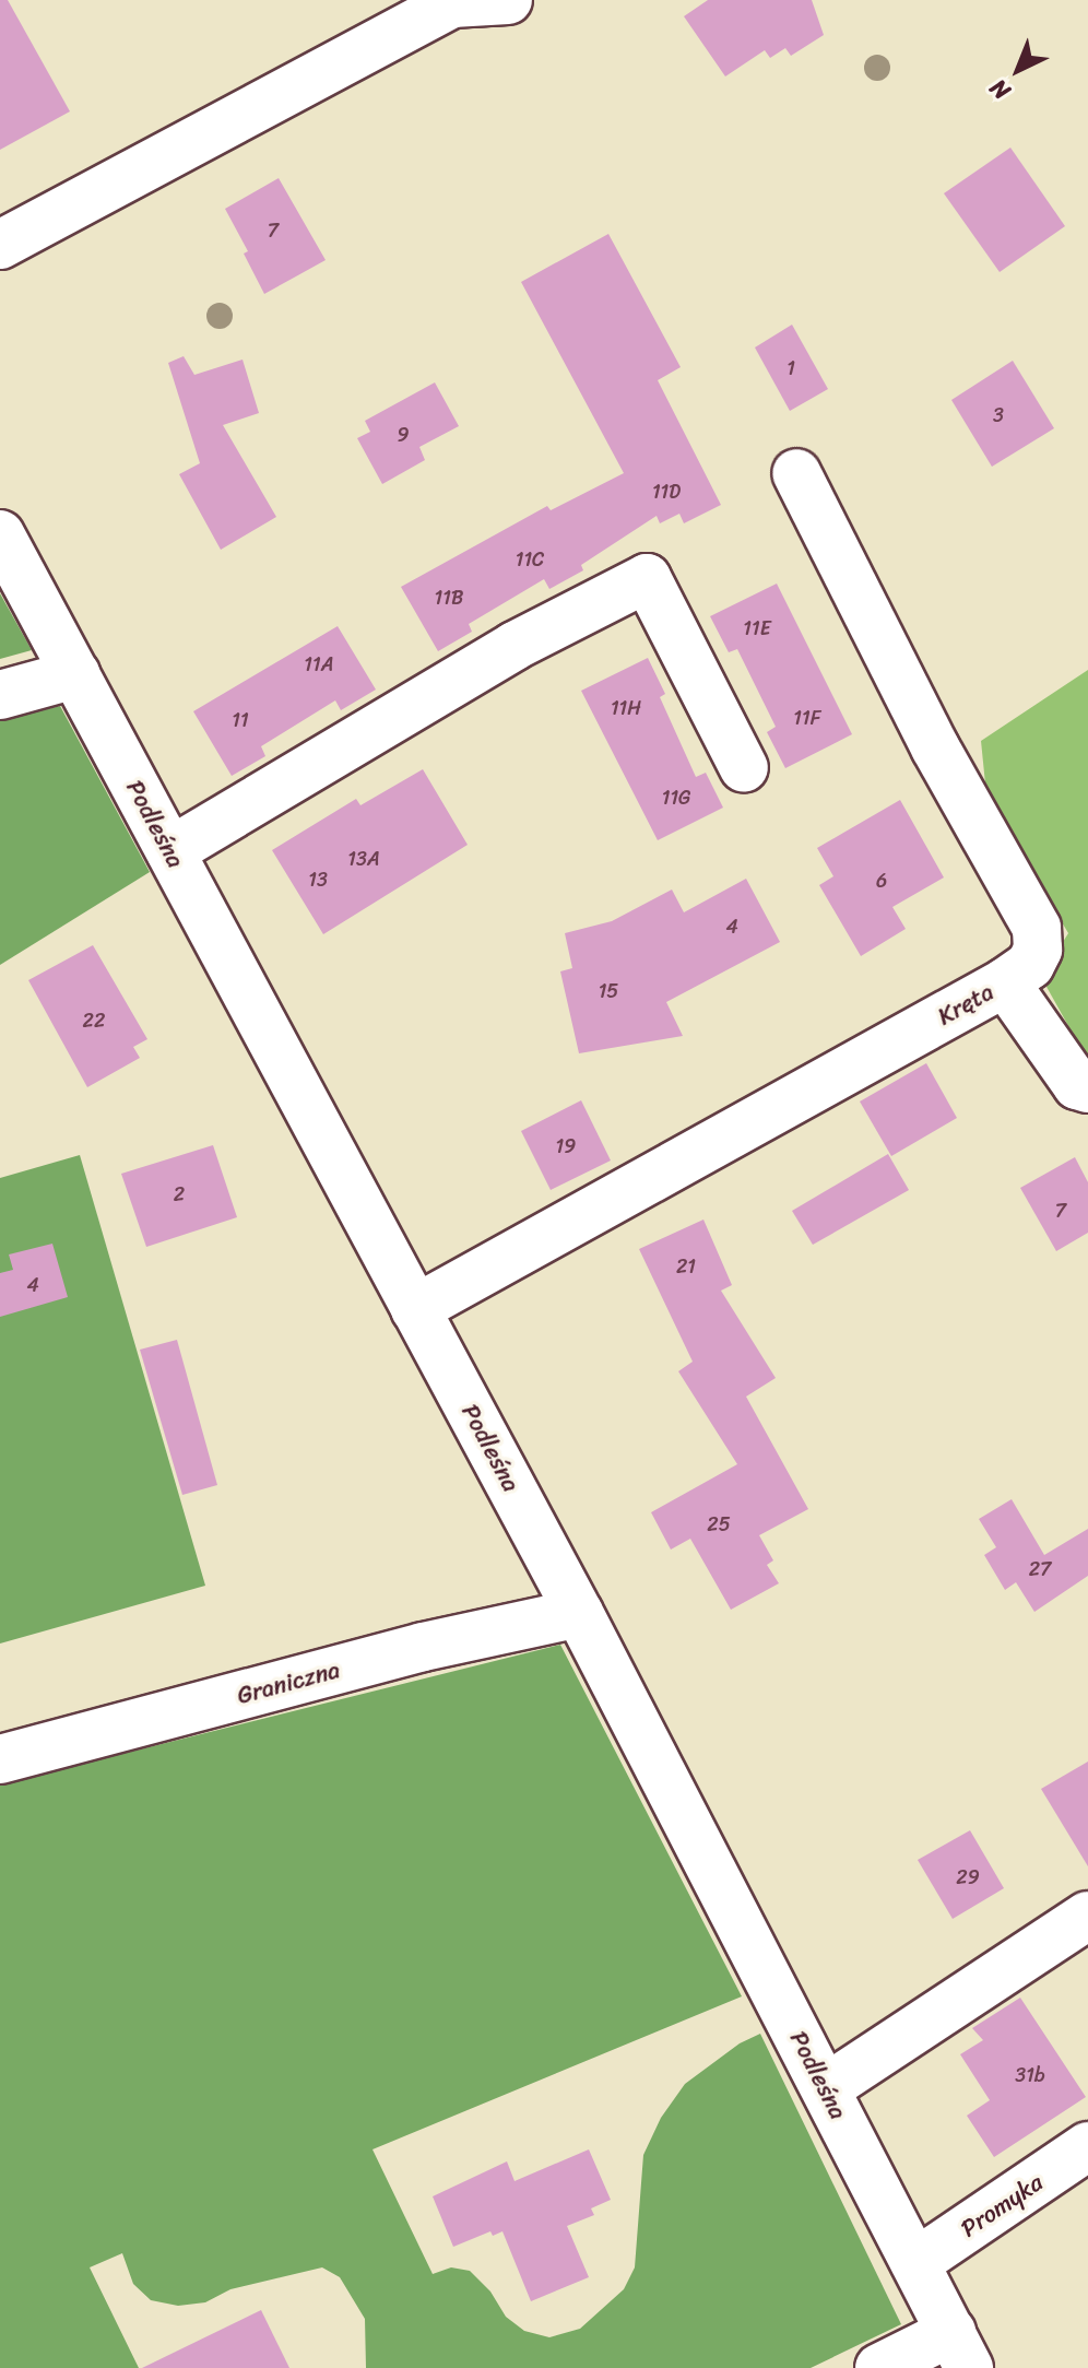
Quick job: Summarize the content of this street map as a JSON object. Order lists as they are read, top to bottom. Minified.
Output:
{"streets":{"street":["Podleśna","Kręta","Graniczna","Promyka"]},"crossings":[["Podleśna","Kręta"],["Podleśna","Graniczna"],["Podleśna","Promyka"]],"house_numbers":["7","1","3","9","11D","11C","11B","11E","11A","11H","11F","11","11G","13A","13","6","4","15","22","19","2","7","21","4","25","27","29","31b"],"north":"bottom left"}
